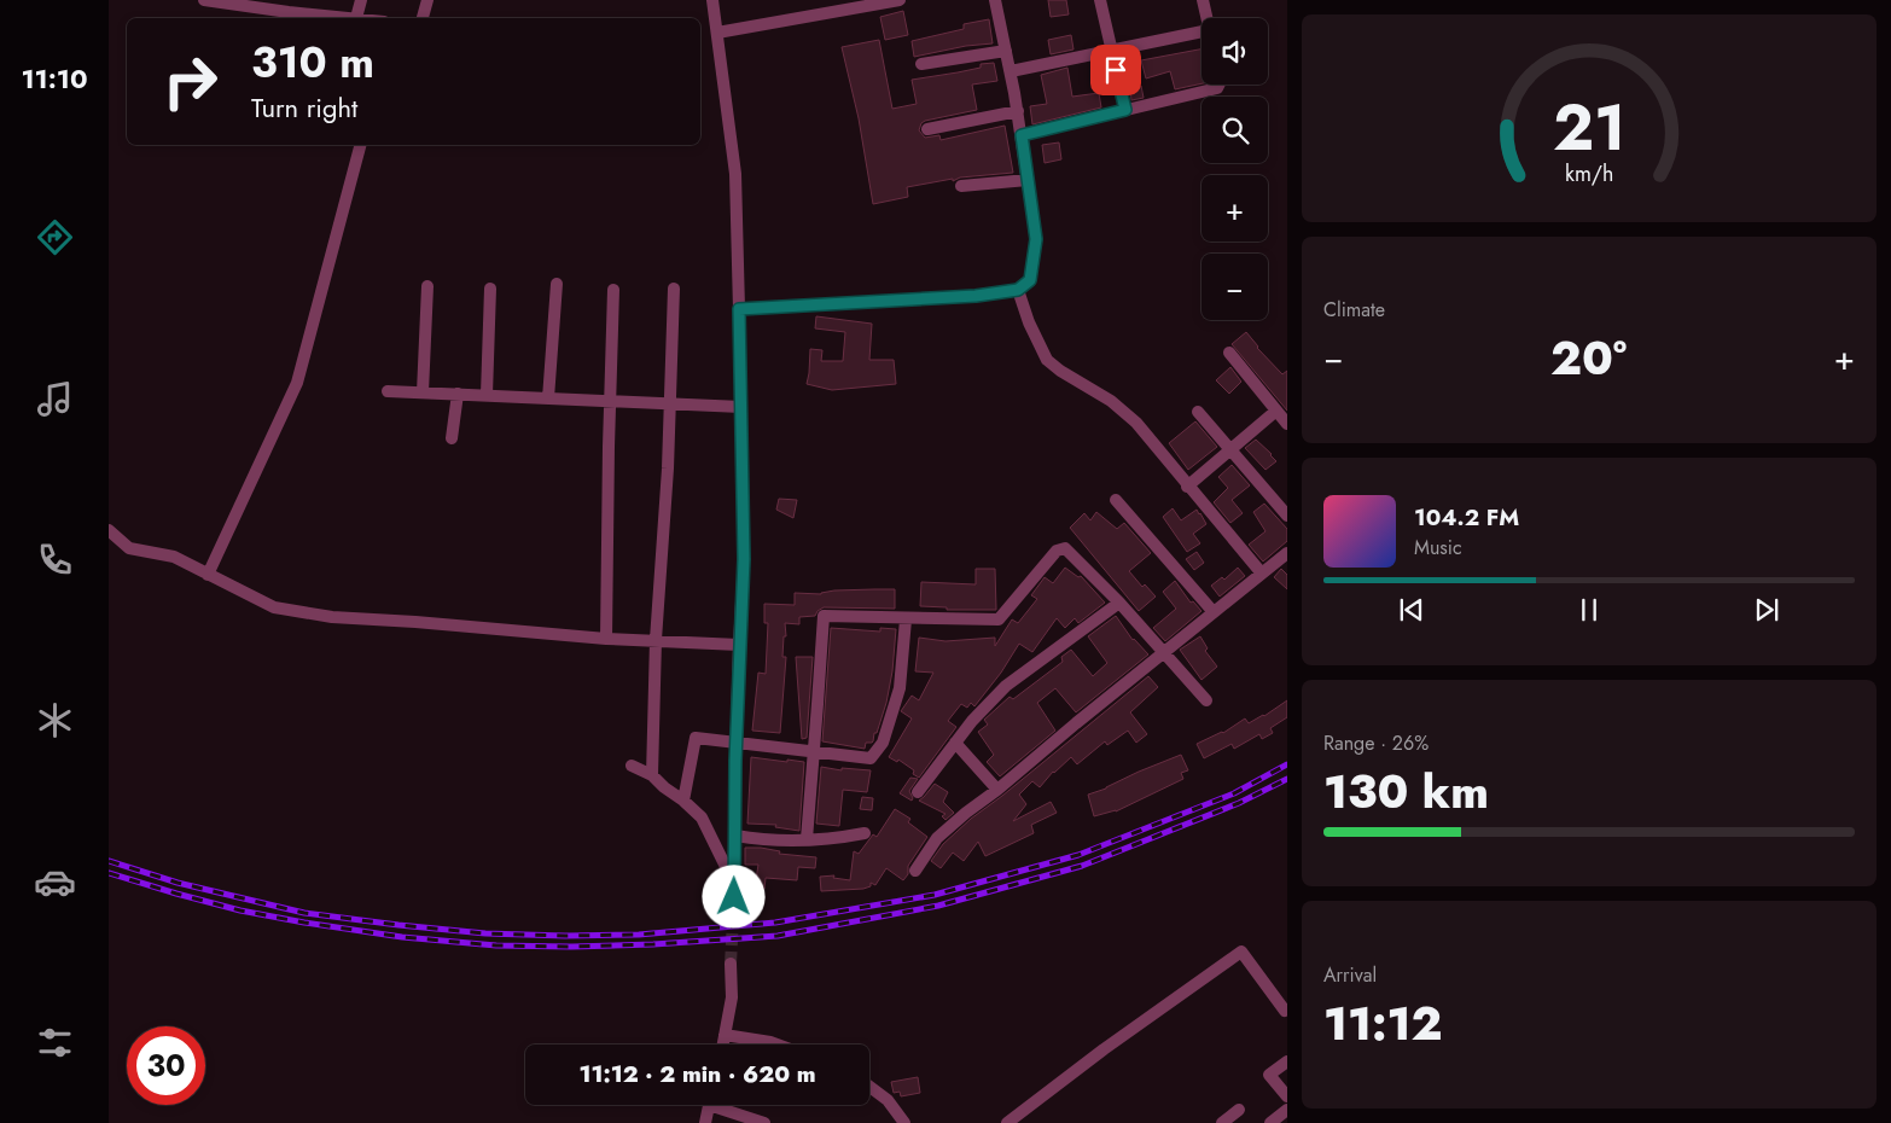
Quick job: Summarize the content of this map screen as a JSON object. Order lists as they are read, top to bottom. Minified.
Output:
{"page":{"tabs":"11:10","map_buttons":["+","−"],"turn":["310 m","Turn right"],"tile":["Climate",["Range · 26%","130 km"],["Arrival","11:12"]],"heat":["−","20°","+"],"song":["104.2 FM","Music"],"limit":"30","trip":"11:12 · 2 min · 620 m","gauge":["21","km/h"]}}
